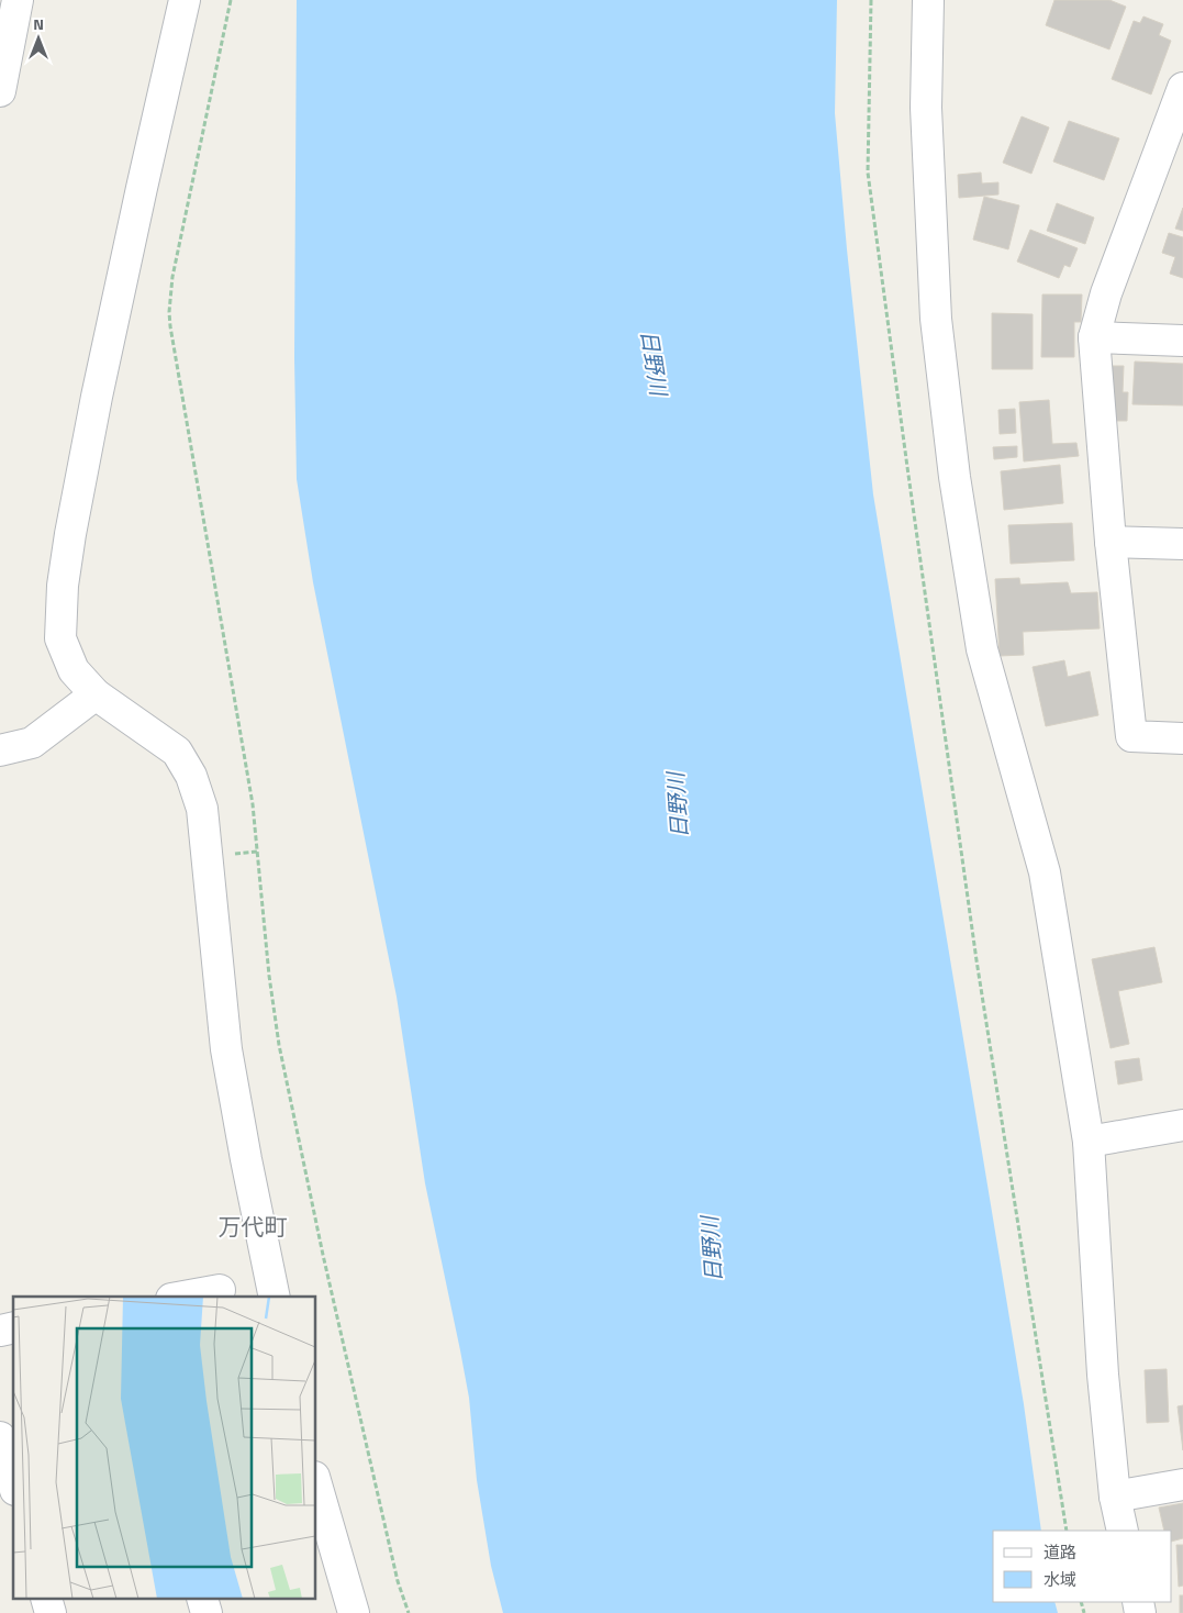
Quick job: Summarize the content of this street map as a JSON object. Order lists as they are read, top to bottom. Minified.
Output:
{"districts":["万代町"],"water":["日野川"],"legend":["道路","水域"],"north":"top"}
